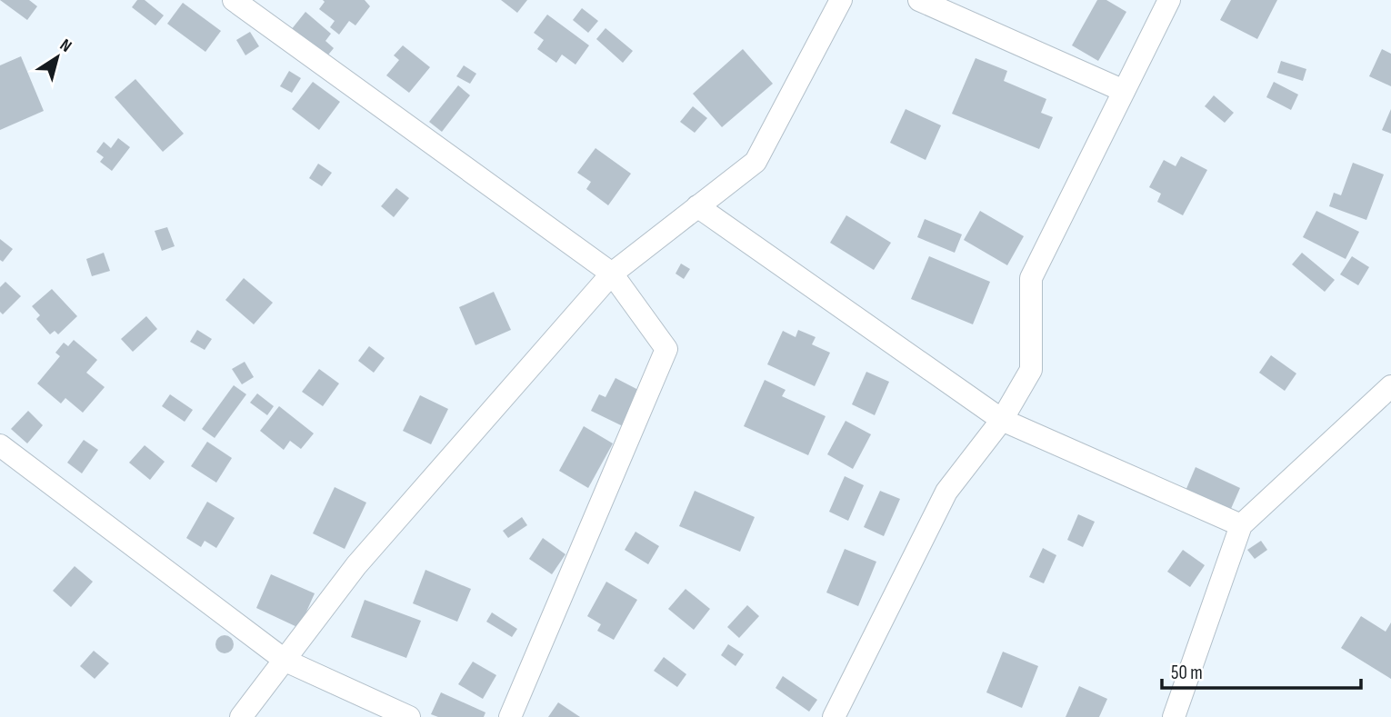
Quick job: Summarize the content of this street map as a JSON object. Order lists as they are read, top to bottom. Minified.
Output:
{"scale_bar":"50 m","north":"top right"}
